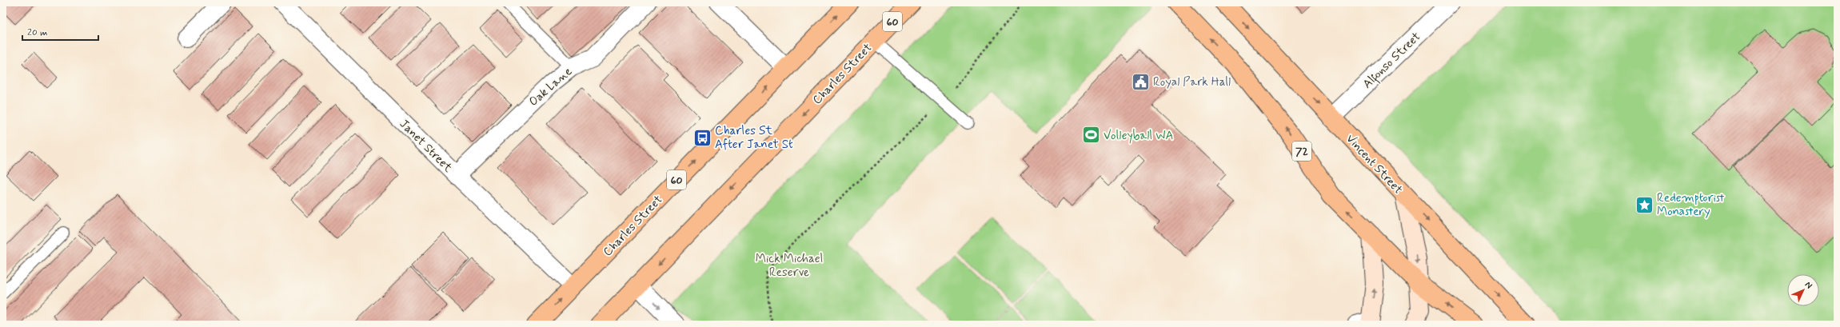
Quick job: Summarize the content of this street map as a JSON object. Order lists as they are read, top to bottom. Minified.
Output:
{"streets":{"main road":["60","Charles Street","72","Vincent Street"],"street":["Alfonso Street","Oak Lane","Janet Street"]},"crossings":[["Alfonso Street","Vincent Street"],["Charles Street","Janet Street"],["Oak Lane","Janet Street"]],"parks":["Mick Michael Reserve"],"places":{"public building":["Royal Park Hall"],"sports":["Volleyball WA"],"bus stop":["Charles St After Janet St"],"place":["Redemptorist Monastery"]},"scale_bar":"20 m","north":"top right"}
